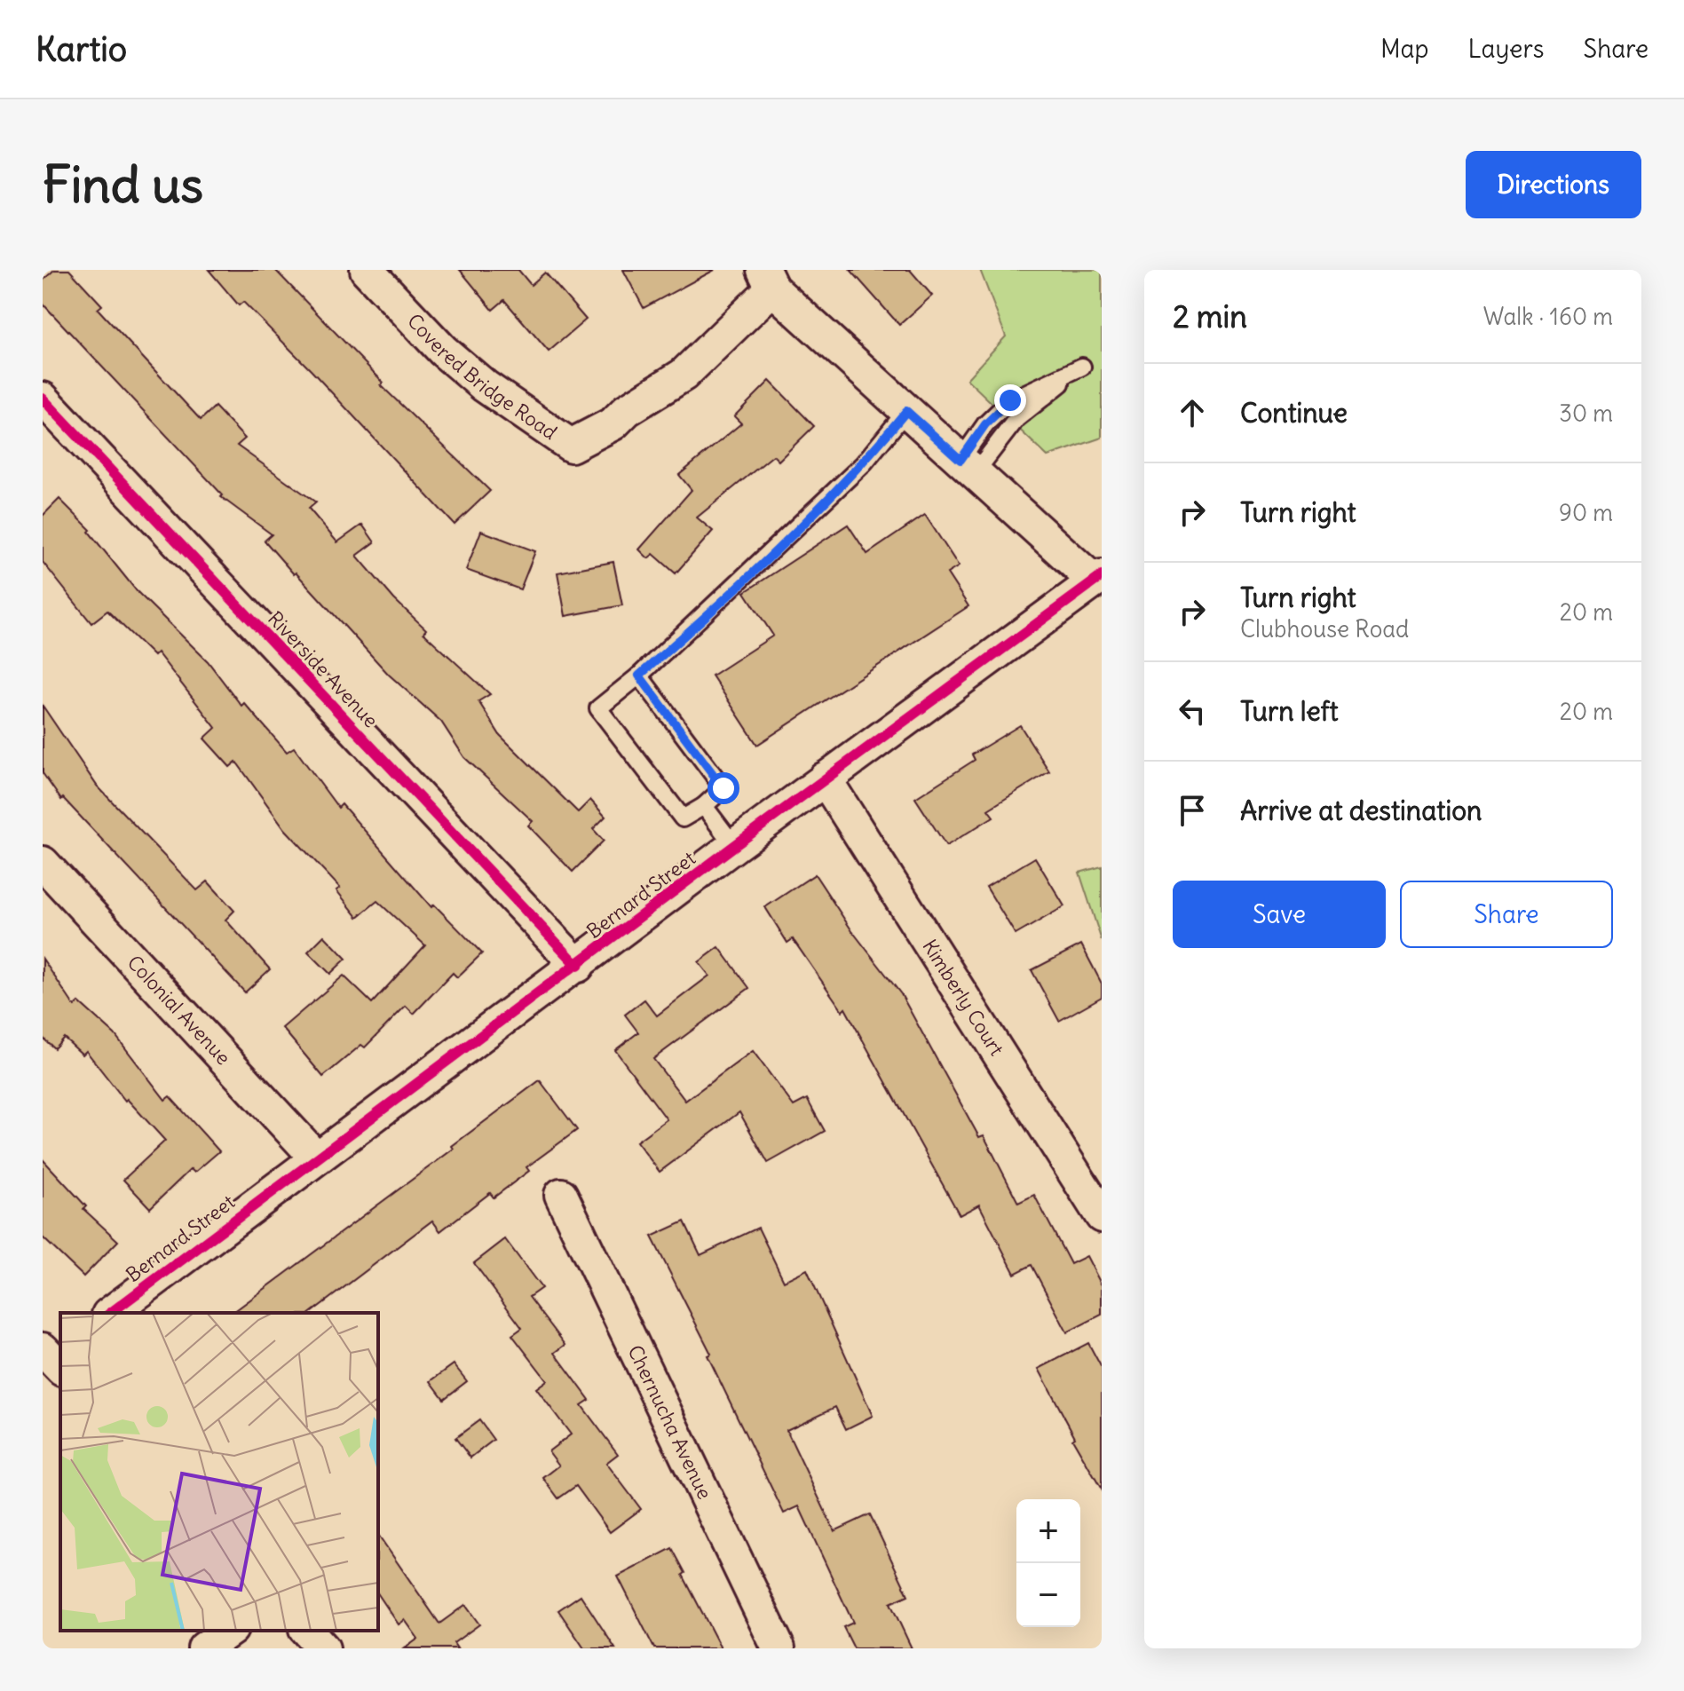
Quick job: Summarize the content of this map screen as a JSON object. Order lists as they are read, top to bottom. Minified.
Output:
{"streets":{"street":["Covered Bridge Road","Riverside Avenue","Bernard Street","Kimberly Court","Colonial Avenue","Chernucha Avenue"]},"crossings":[["Riverside Avenue","Bernard Street"],["Bernard Street","Kimberly Court"],["Bernard Street","Colonial Avenue"]],"page":{"header":"Kartio","nav":["Map","Layers","Share"],"buttons":["Directions",["Save","Share"]],"title":"Find us","heading":["2 min","Walk · 160 m"],"list":[["Continue","30 m"],["Turn right","90 m"],["Turn right","Clubhouse Road","20 m"],["Turn left","20 m"],"Arrive at destination"],"map_buttons":["+","−"]}}
